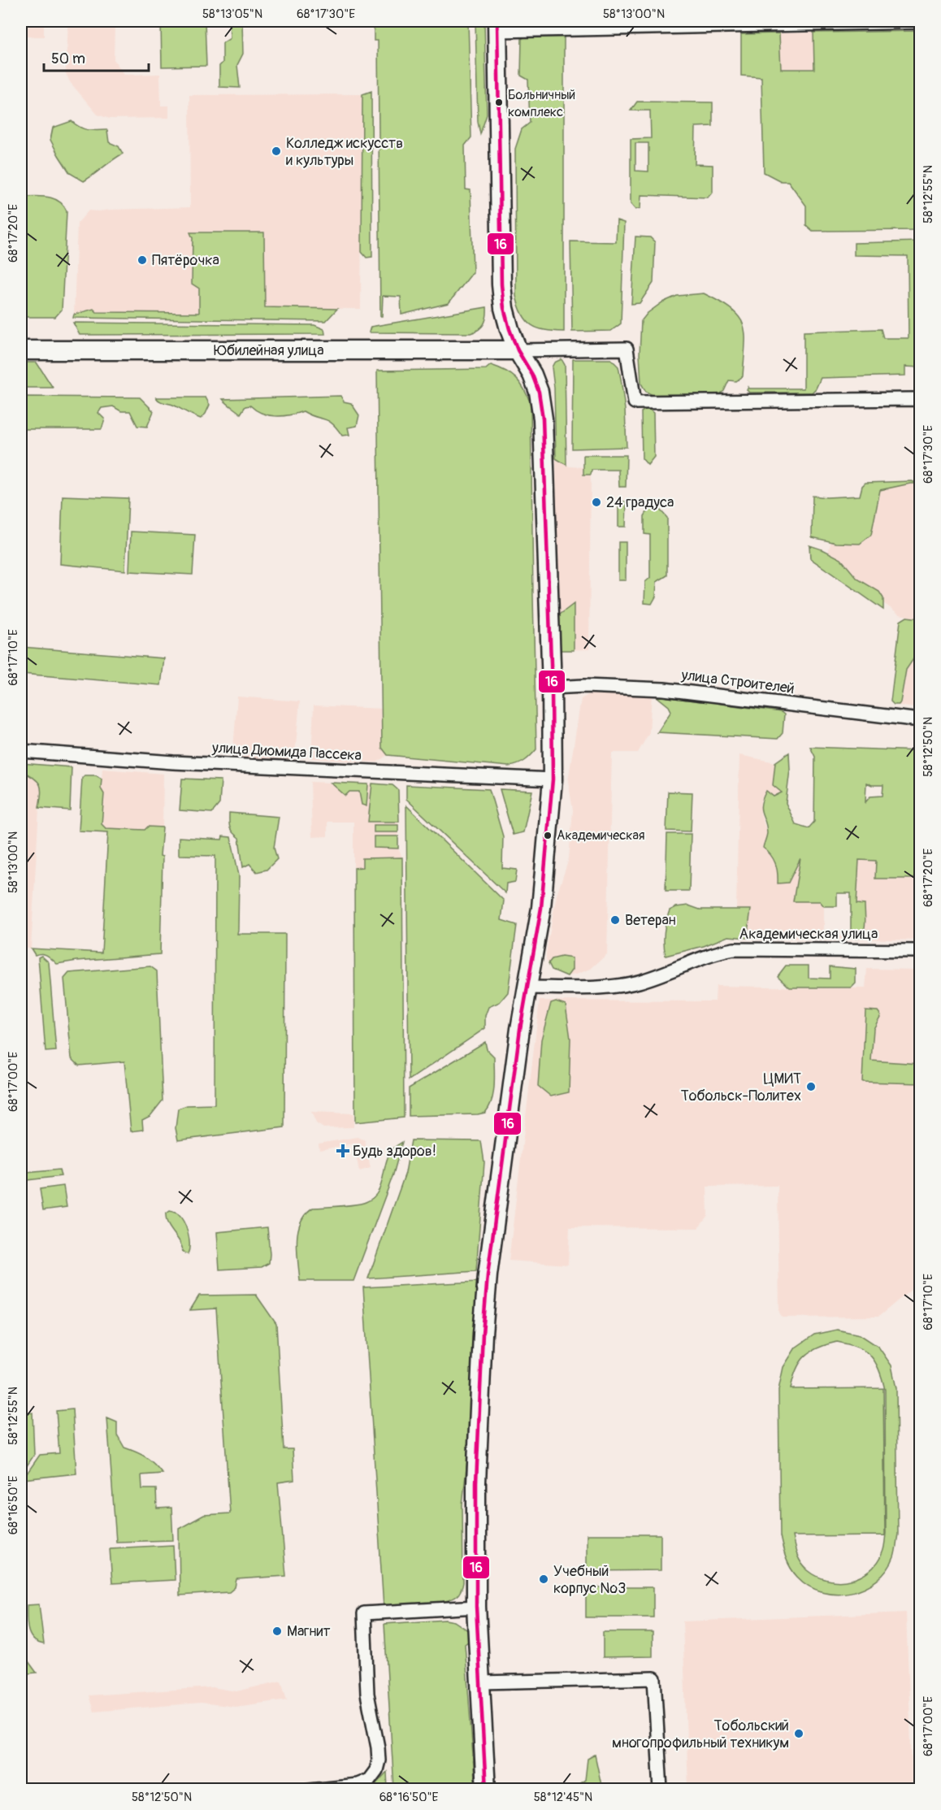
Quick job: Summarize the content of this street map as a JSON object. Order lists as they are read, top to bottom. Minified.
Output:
{"streets":{"main road":["Юбилейная улица"],"street":["улица Строителей","улица Диомида Пассека","Академическая улица"]},"places":{"other":["Больничный комплекс","Колледж искусств и культуры","Пятёрочка","24 градуса","Академическая","Ветеран","ЦМИТ Тобольск-Политех","Учебный корпус №3","Магнит","Тобольский многопрофильный техникум"],"health":["Будь здоров!"]},"lines":["transit line 16"],"scale_bar":"50 m","coordinates":["58°13'05\"N","68°17'30\"E","58°13'00\"N","58°12'55\"N","68°17'20\"E","68°17'10\"E","58°12'50\"N","68°17'00\"E","68°16'50\"E","58°12'45\"N"]}
